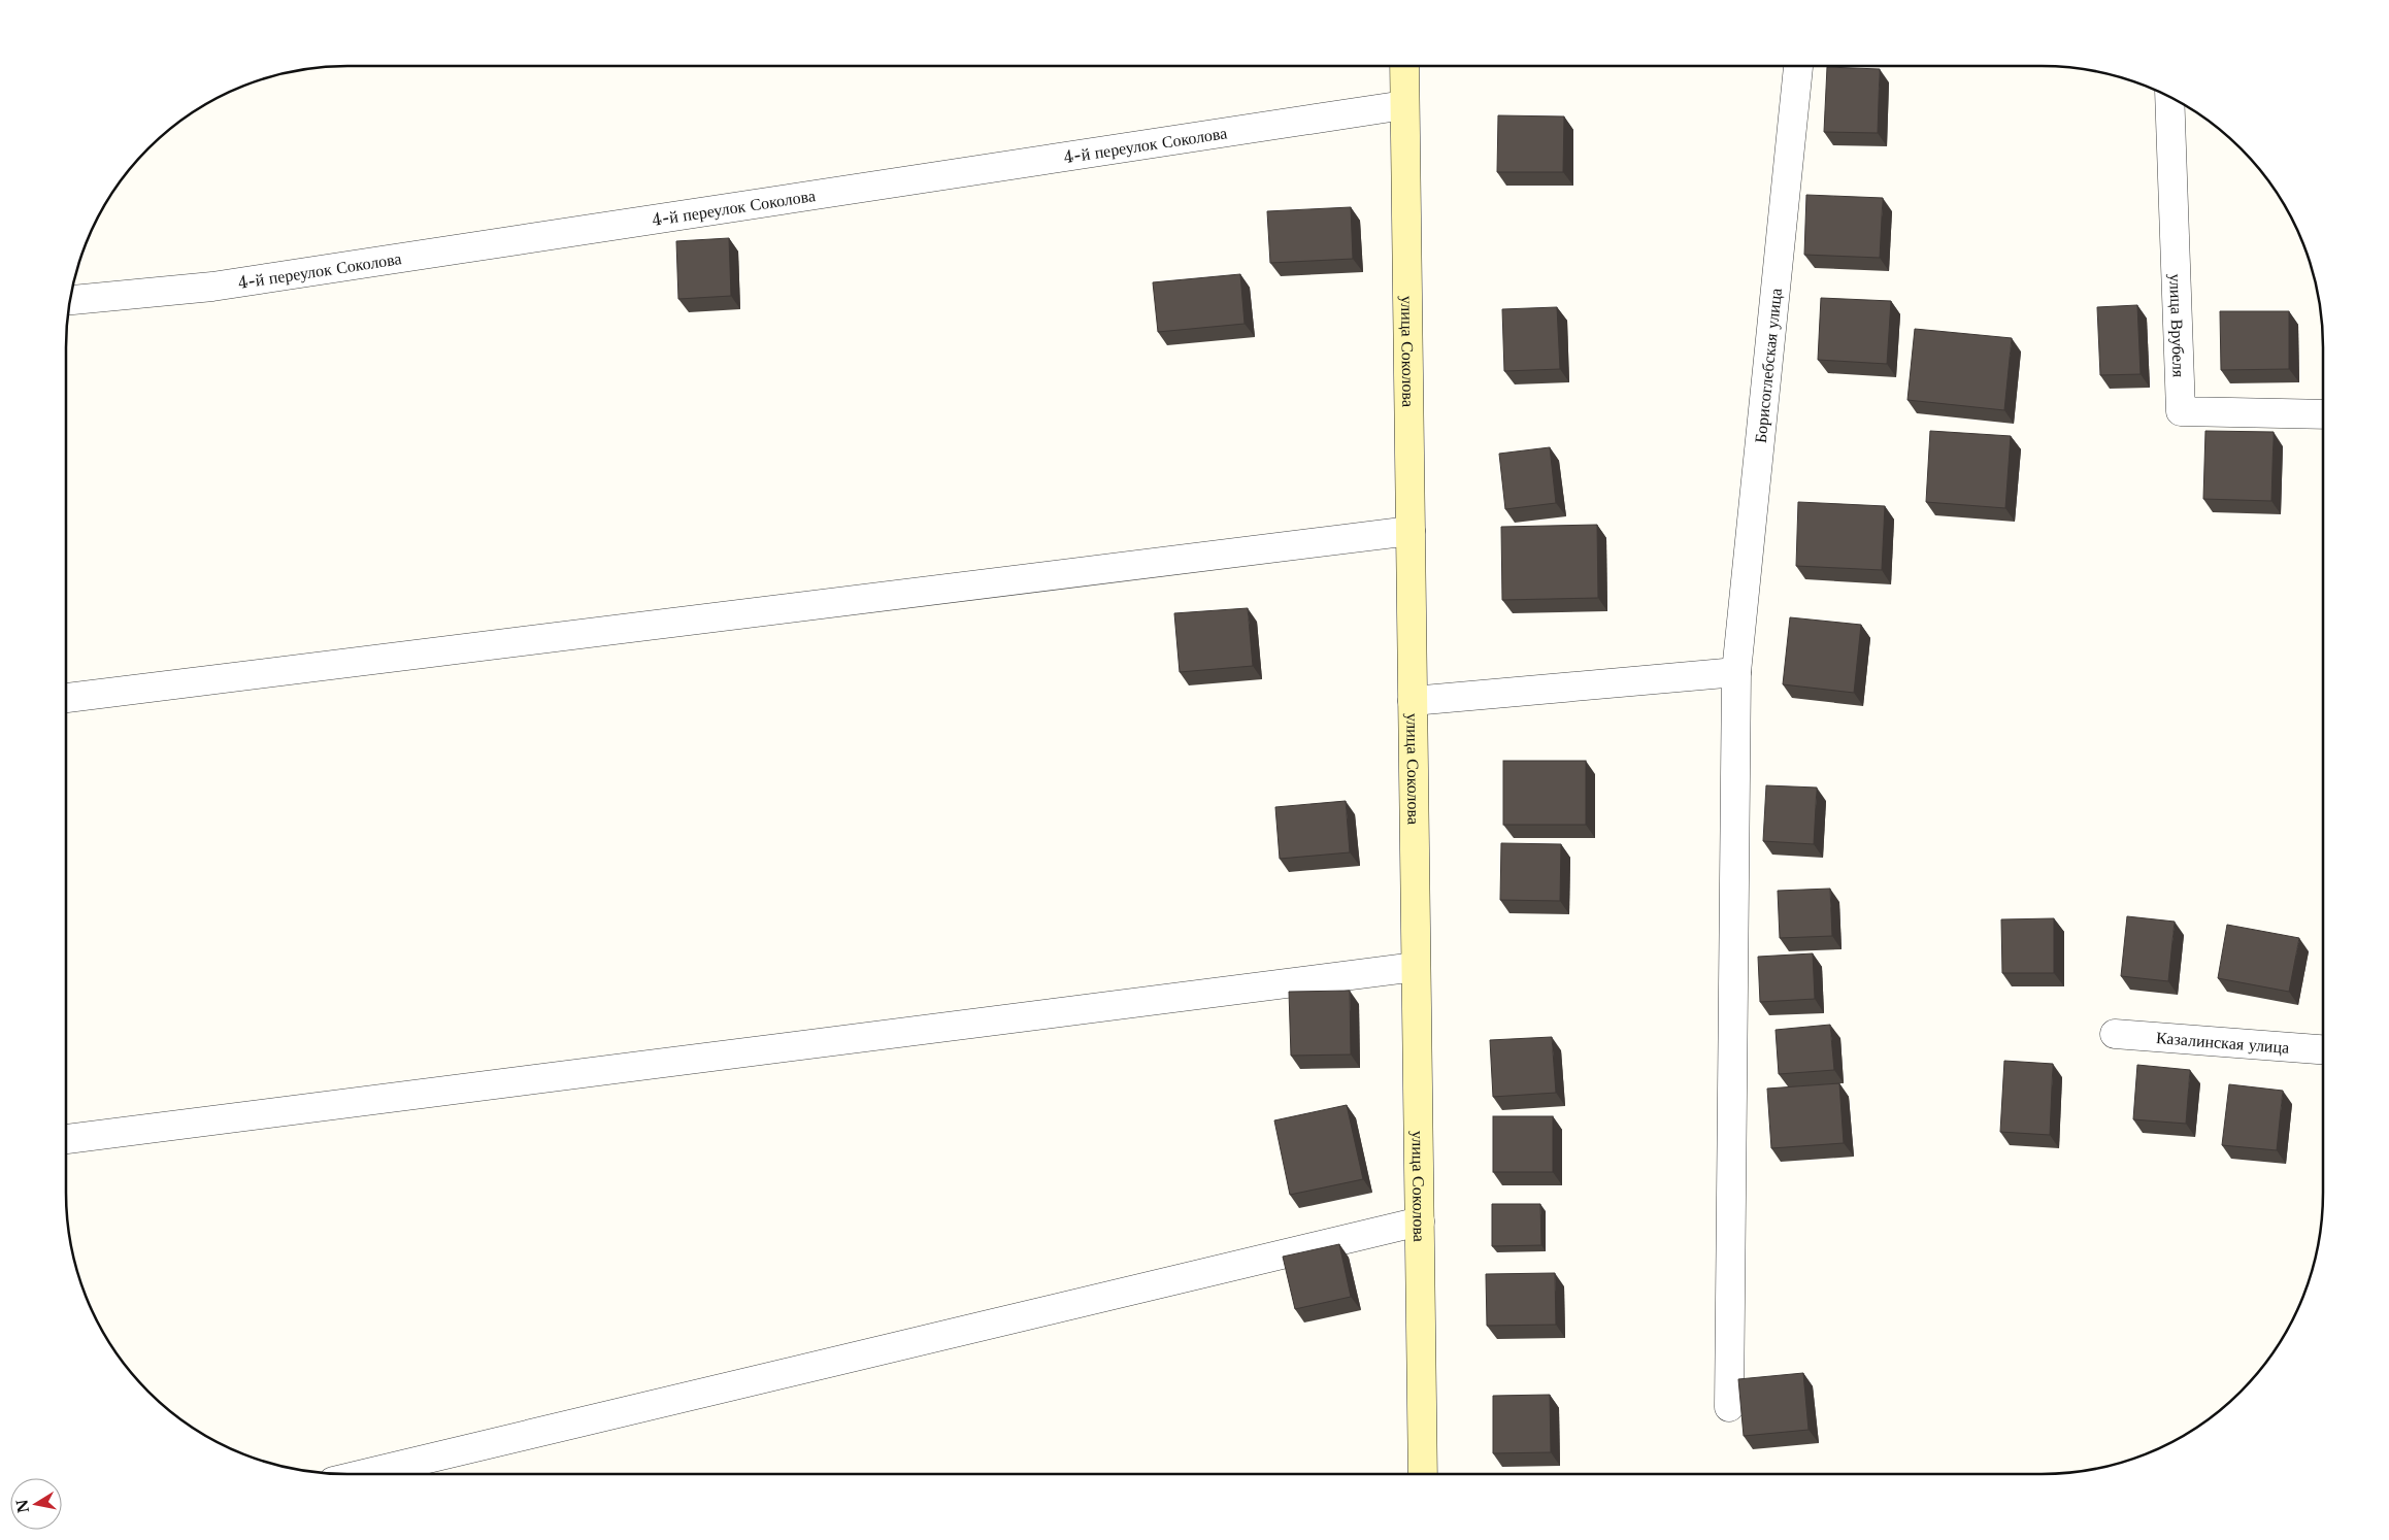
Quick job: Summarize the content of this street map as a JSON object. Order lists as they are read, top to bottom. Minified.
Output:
{"streets":{"main road":["улица Соколова"],"street":["4-й переулок Соколова","улица Врубеля","Борисоглебская улица","Казалинская улица"]},"crossings":[["4-й переулок Соколова","улица Соколова"]],"north":"left"}
